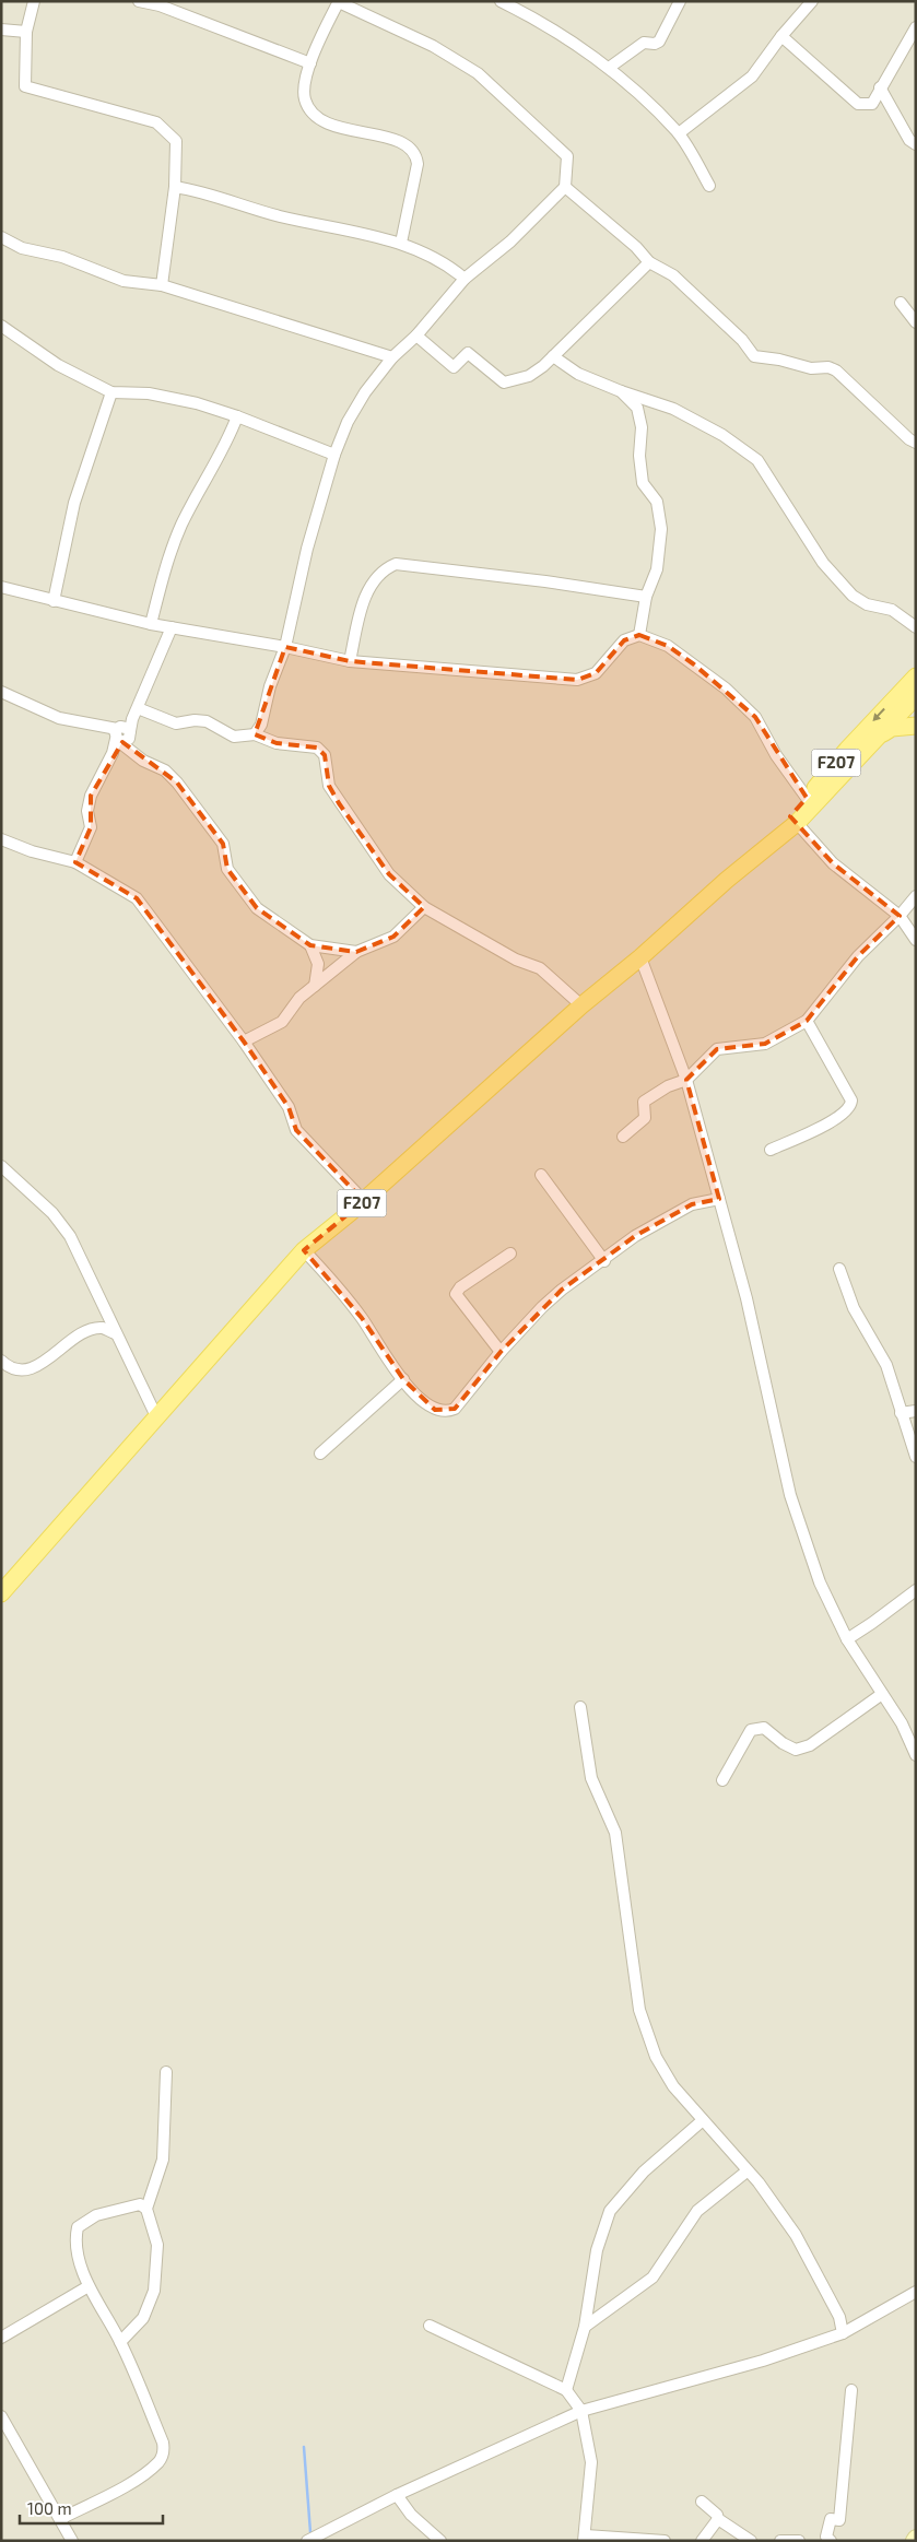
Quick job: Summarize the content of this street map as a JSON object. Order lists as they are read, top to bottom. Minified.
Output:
{"streets":{"main road":["F207"]},"scale_bar":"100 m"}
